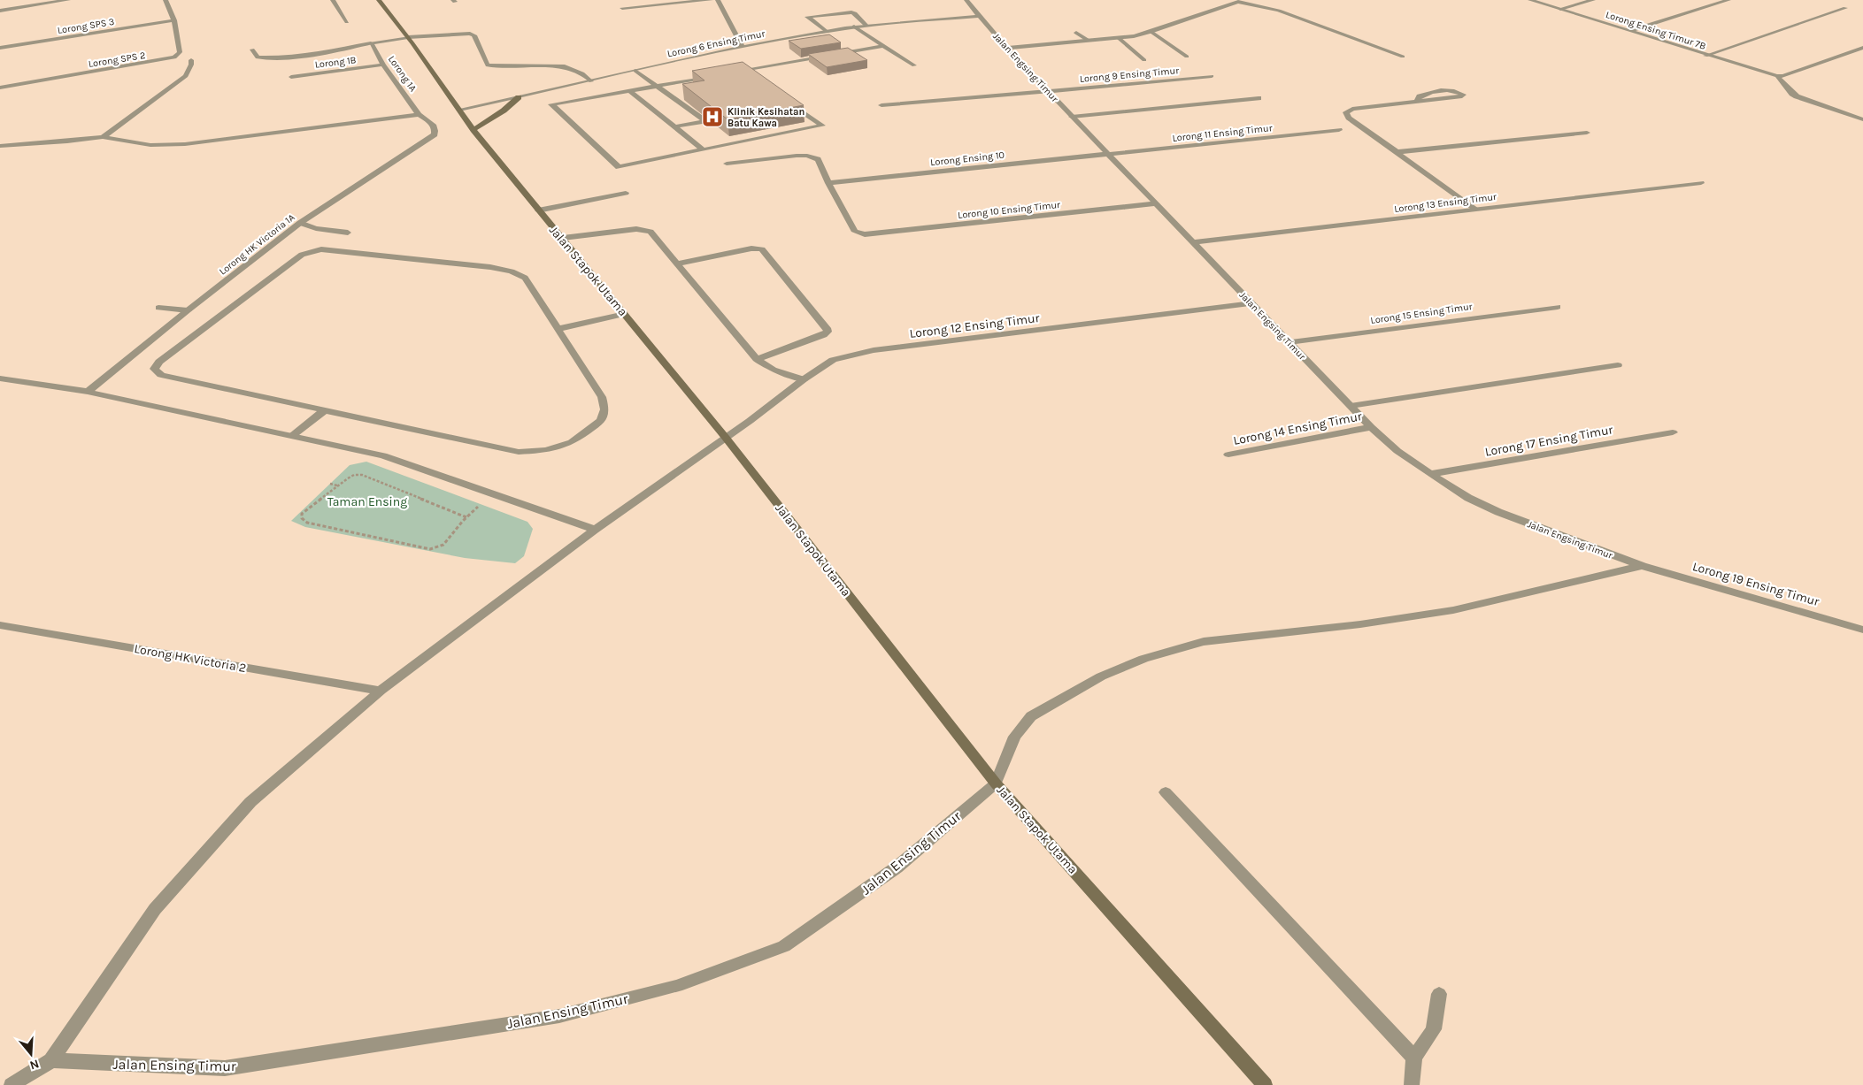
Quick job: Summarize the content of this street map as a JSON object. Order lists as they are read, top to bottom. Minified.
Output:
{"streets":{"main road":["Jalan Stapok Utama"],"street":["Lorong SPS 3","Lorong Ensing Timur 7B","Lorong 6 Ensing Timur","Lorong SPS 2","Lorong 1B","Jalan Engsing Timur","Lorong 1A","Lorong 9 Ensing Timur","Lorong 11 Ensing Timur","Lorong Ensing 10","Lorong 13 Ensing Timur","Lorong 10 Ensing Timur","Lorong HK Victoria 1A","Lorong 15 Ensing Timur","Lorong 12 Ensing Timur","Lorong 14 Ensing Timur","Lorong 17 Ensing Timur","Lorong 19 Ensing Timur","Lorong HK Victoria 2","Jalan Ensing Timur"]},"crossings":[["Lorong SPS 3","Lorong SPS 2"],["Lorong 6 Ensing Timur","Jalan Engsing Timur"],["Lorong 6 Ensing Timur","Jalan Stapok Utama"],["Lorong 1B","Lorong 1A"],["Jalan Engsing Timur","Lorong 9 Ensing Timur"],["Jalan Engsing Timur","Lorong 11 Ensing Timur"],["Jalan Engsing Timur","Lorong Ensing 10"],["Jalan Engsing Timur","Lorong 13 Ensing Timur"],["Jalan Engsing Timur","Lorong 10 Ensing Timur"],["Jalan Engsing Timur","Lorong 15 Ensing Timur"],["Jalan Engsing Timur","Lorong 12 Ensing Timur"],["Jalan Engsing Timur","Lorong 14 Ensing Timur"],["Jalan Engsing Timur","Lorong 17 Ensing Timur"],["Jalan Engsing Timur","Lorong 19 Ensing Timur"],["Lorong 1A","Lorong HK Victoria 1A"],["Lorong 11 Ensing Timur","Lorong Ensing 10"],["Lorong Ensing 10","Lorong 10 Ensing Timur"],["Jalan Stapok Utama","Lorong 12 Ensing Timur"],["Jalan Stapok Utama","Jalan Ensing Timur"]],"parks":["Taman Ensing"],"places":{"hospital":["Klinik Kesihatan Batu Kawa"]},"north":"bottom"}
